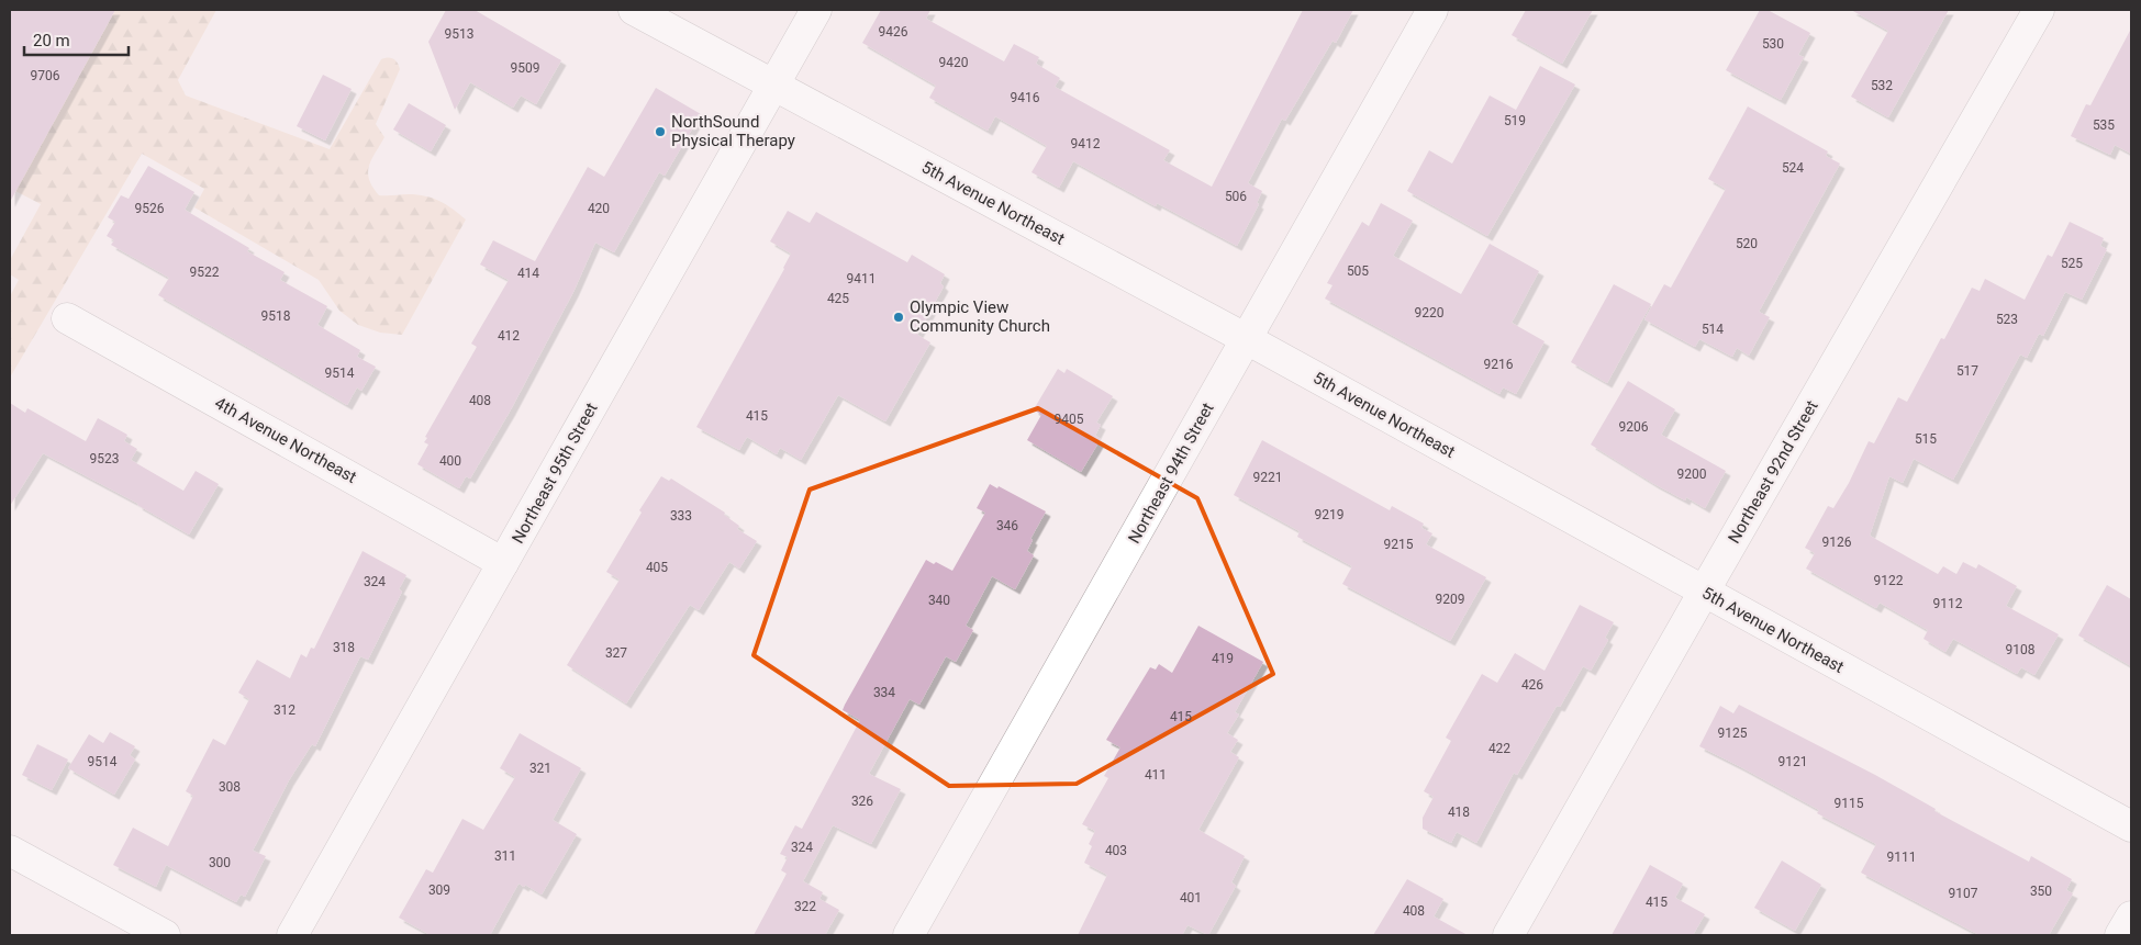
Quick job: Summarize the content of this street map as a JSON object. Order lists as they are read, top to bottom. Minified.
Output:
{"streets":{"street":["5th Avenue Northeast","4th Avenue Northeast","Northeast 92nd Street","Northeast 95th Street","Northeast 94th Street"]},"crossings":[["5th Avenue Northeast","Northeast 92nd Street"],["5th Avenue Northeast","Northeast 95th Street"],["5th Avenue Northeast","Northeast 94th Street"],["4th Avenue Northeast","Northeast 95th Street"]],"places":["NorthSound Physical Therapy","Olympic View Community Church"],"house_numbers":["9426","9513","530","9420","9509","9706","532","9416","519","535","9412","524","506","9526","420","520","525","505","9522","414","9411","425","9220","9518","523","514","412","9216","517","9514","408","415","9405","9206","515","9523","400","9200","9221","9219","333","346","9126","9215","405","9122","324","9209","340","9112","318","9108","327","419","426","334","312","415","9125","422","9514","9121","321","411","308","326","9115","418","324","403","311","9111","300","309","350","9107","401","415","322","408"],"scale_bar":"20 m"}
